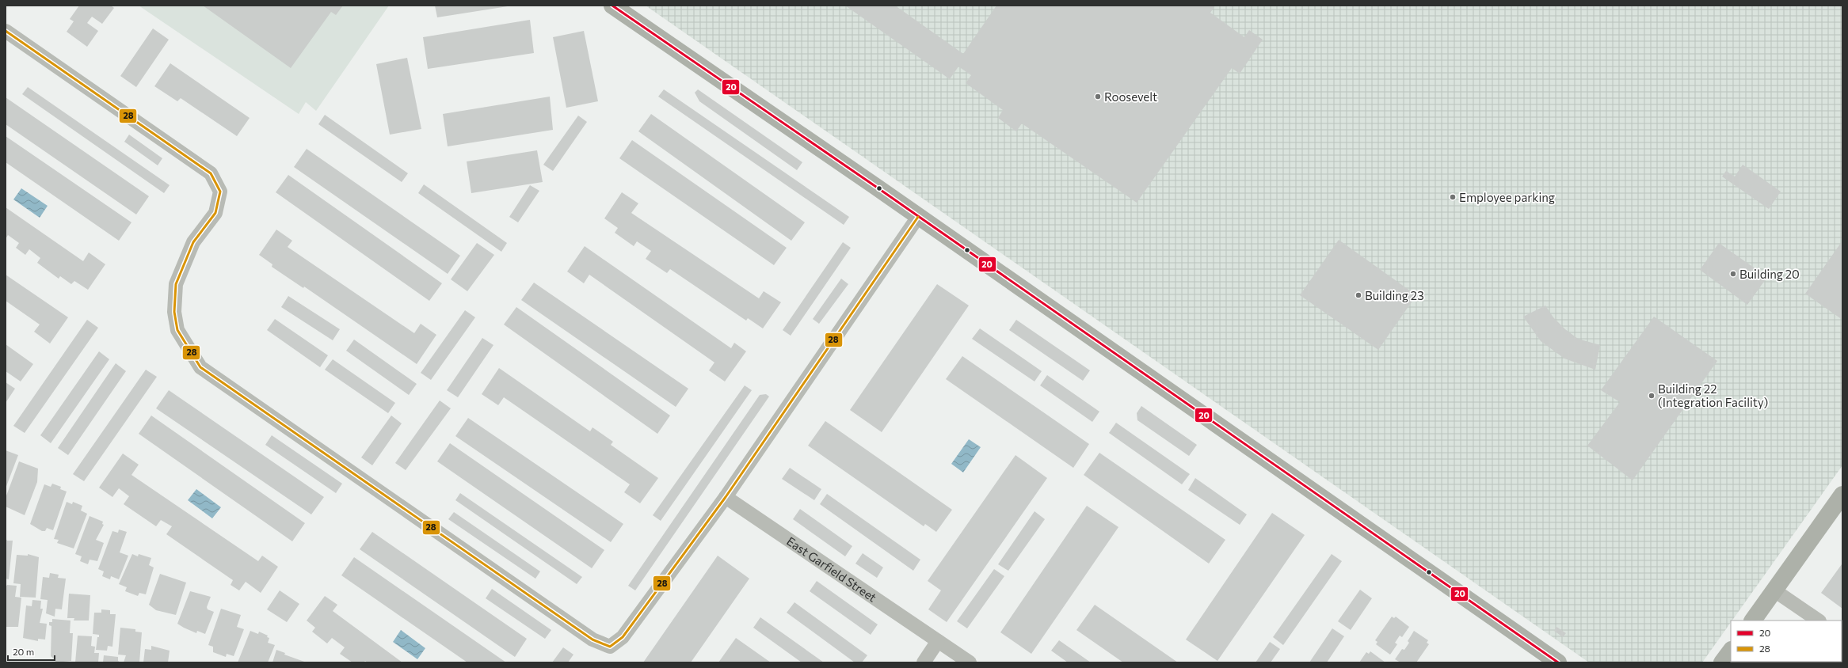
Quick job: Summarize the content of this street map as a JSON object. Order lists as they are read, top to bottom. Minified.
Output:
{"streets":{"street":["East Garfield Street"]},"places":["Roosevelt","Employee parking","Building 20","Building 23","Building 22 (Integration Facility)"],"lines":["transit line 20","transit line 28"],"legend":["20","28"],"scale_bar":"20 m"}
